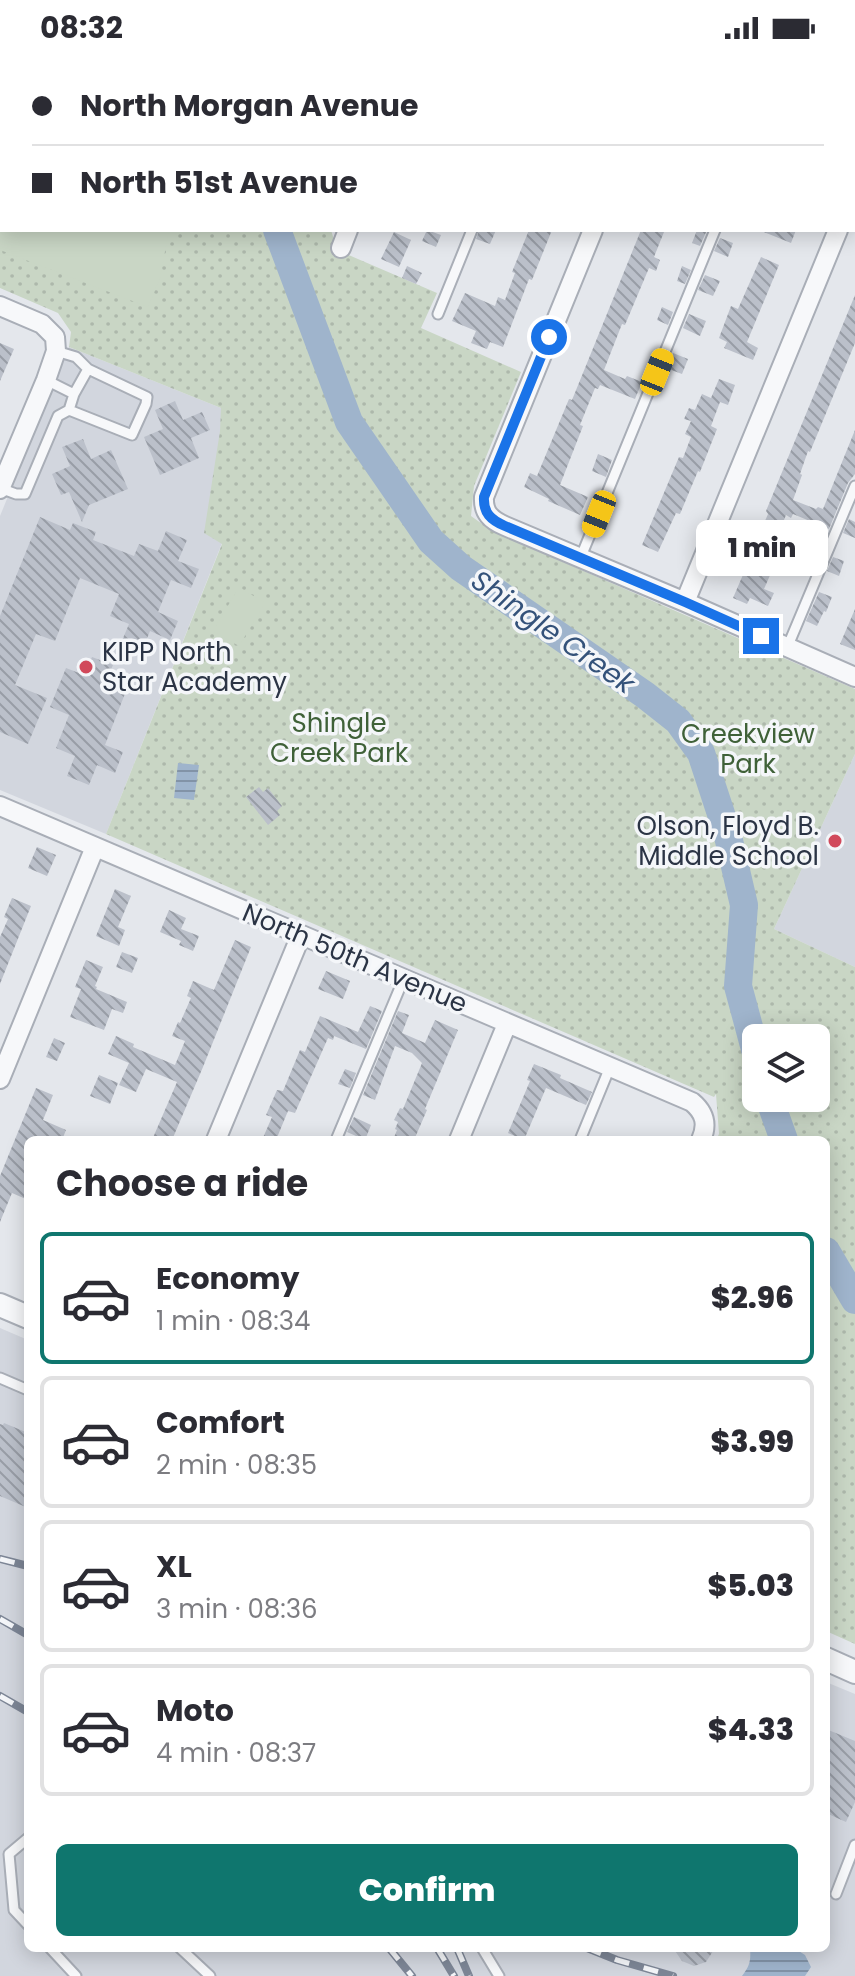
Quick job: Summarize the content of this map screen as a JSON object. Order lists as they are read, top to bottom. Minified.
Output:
{"streets":{"street":["North 50th Avenue"]},"water":["Shingle Creek"],"parks":["Shingle Creek Park","Creekview Park"],"places":["KIPP North Star Academy","Olson, Floyd B. Middle School"],"page":{"status":"08:32","banner":["North Morgan Avenue","North 51st Avenue"],"bubble":"1 min","heading":"Choose a ride","list":[{"name":"Economy","note":"1 min · 08:34","value":"$2.96"},{"name":"Comfort","note":"2 min · 08:35","value":"$3.99"},{"name":"XL","note":"3 min · 08:36","value":"$5.03"},{"name":"Moto","note":"4 min · 08:37","value":"$4.33"}],"buttons":"Confirm"}}
